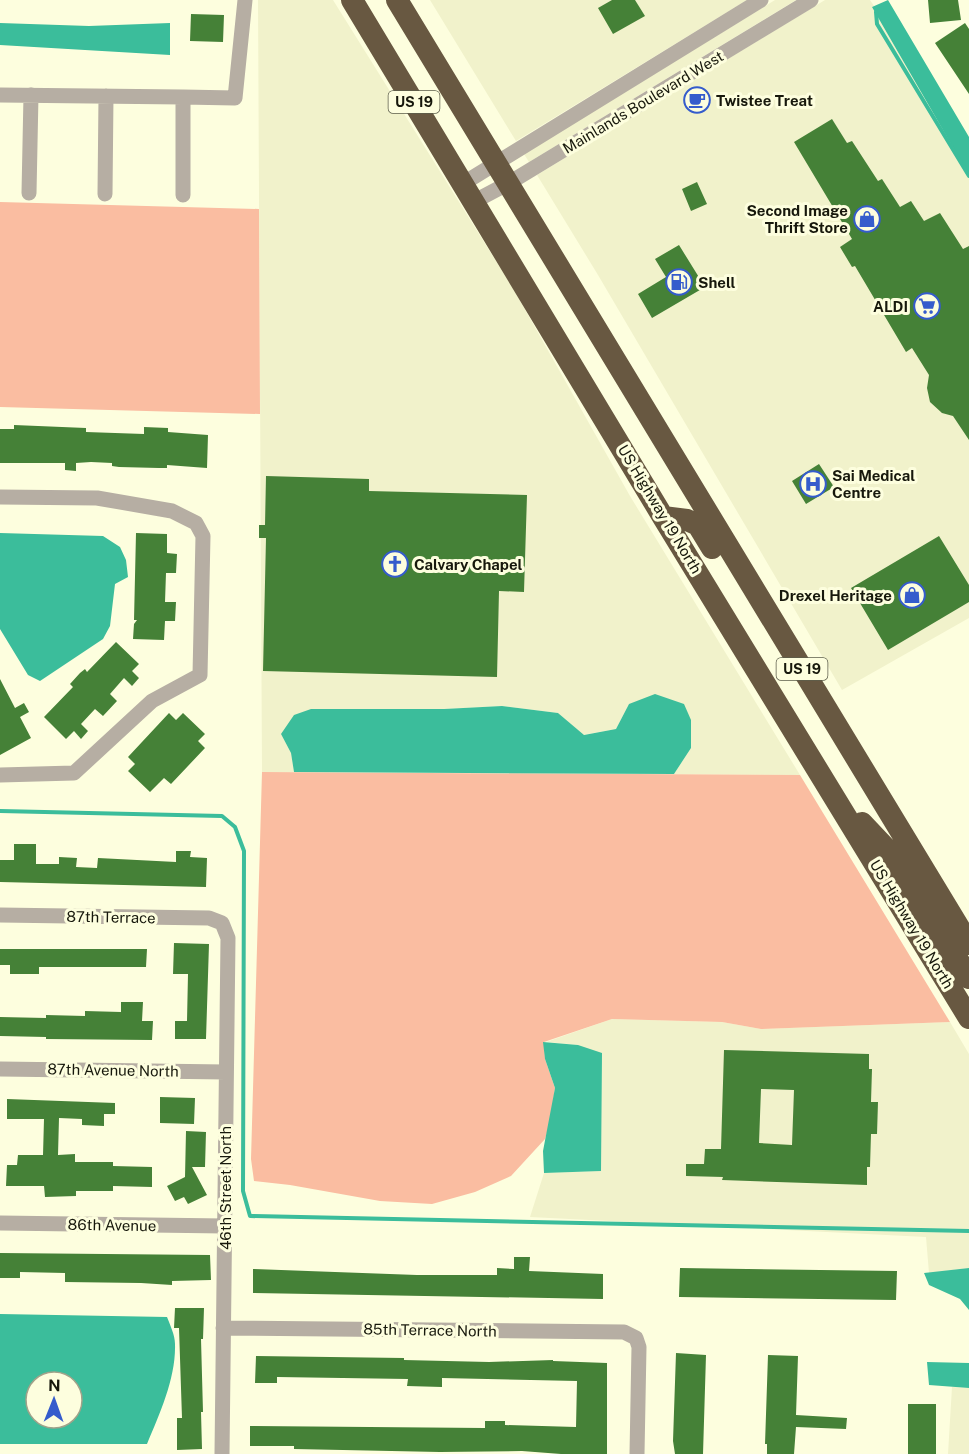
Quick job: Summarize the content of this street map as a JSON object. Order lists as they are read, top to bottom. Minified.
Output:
{"streets":{"highway":["US 19","US Highway 19 North"],"street":["Mainlands Boulevard West","87th Terrace","87th Avenue North","46th Street North","86th Avenue","85th Terrace North"]},"crossings":[["US 19","Mainlands Boulevard West"],["Mainlands Boulevard West","US Highway 19 North"],["87th Terrace","46th Street North"],["87th Avenue North","46th Street North"],["46th Street North","86th Avenue"],["46th Street North","85th Terrace North"]],"places":{"cafe":["Twistee Treat"],"shop":["Second Image Thrift Store","Drexel Heritage"],"fuel station":["Shell"],"supermarket":["ALDI"],"hospital":["Sai Medical Centre"],"church":["Calvary Chapel"]},"north":"top"}
